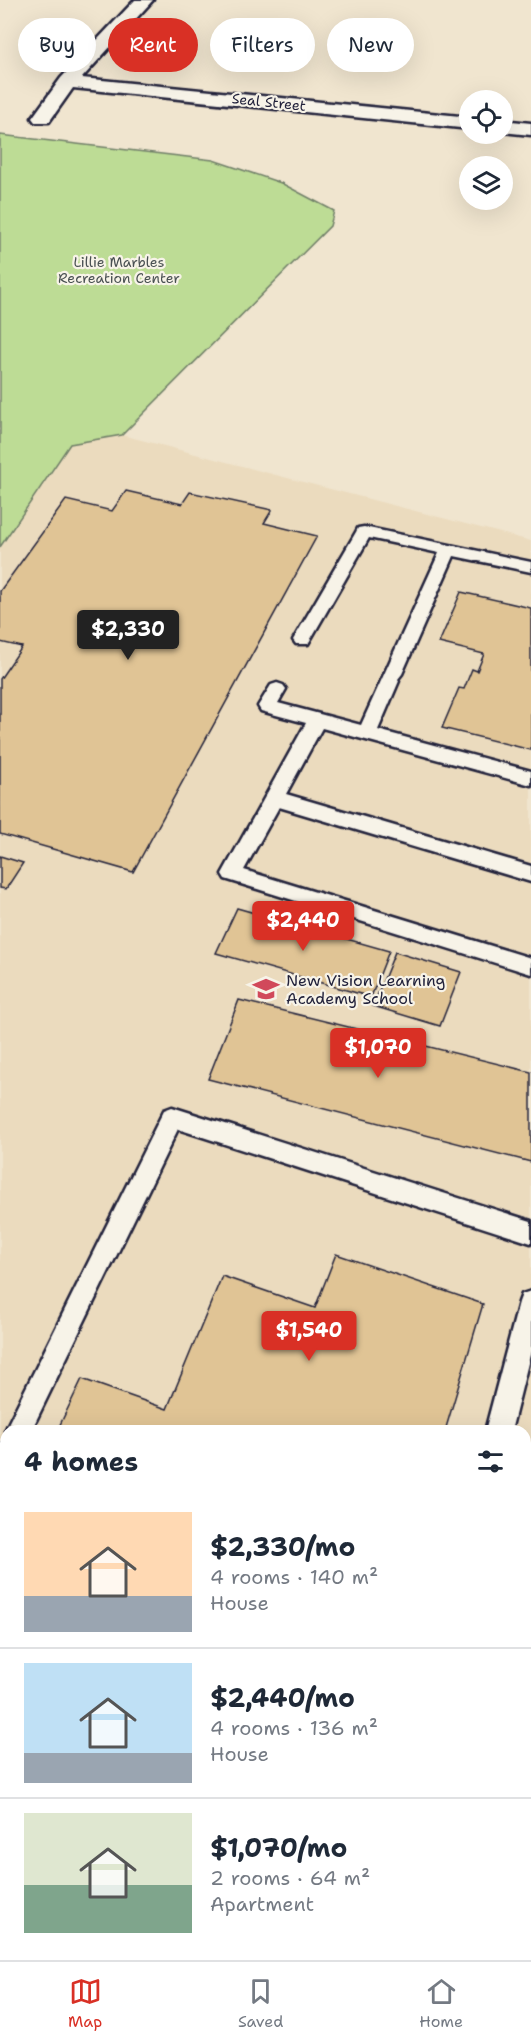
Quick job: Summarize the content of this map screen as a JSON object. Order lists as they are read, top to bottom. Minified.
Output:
{"streets":{"street":["Seal Street"]},"parks":["Lillie Marbles Recreation Center"],"places":{"school or university":["New Vision Learning Academy School"]},"page":{"chip":["Buy","Rent","Filters","New"],"price":["$2,330","$2,440","$1,070","$1,540"],"heading":"4 homes","list":[{"name":"$2,330/mo","note":"4 rooms · 140 m² · House"},{"name":"$2,440/mo","note":"4 rooms · 136 m² · House"},{"name":"$1,070/mo","note":"2 rooms · 64 m² · Apartment"}],"tabs":["Map","Saved","Home"]}}
